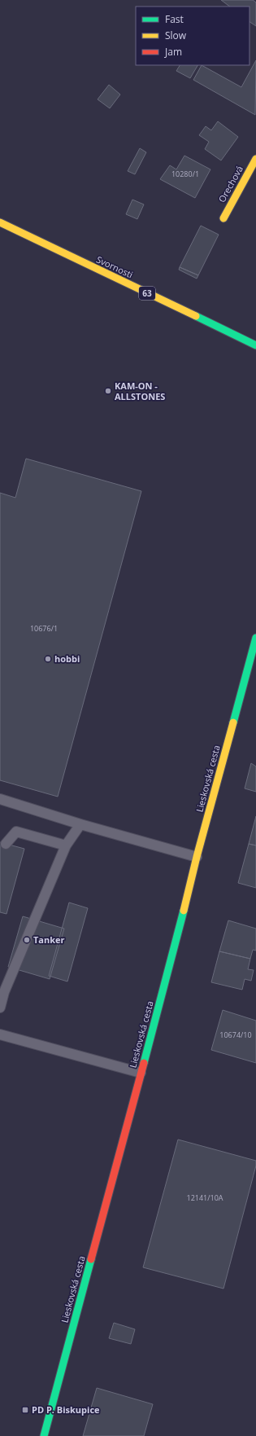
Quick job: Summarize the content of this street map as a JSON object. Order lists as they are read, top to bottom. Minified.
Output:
{"streets":{"street":["Orechová","Svornosti","63","Lieskovská cesta"]},"places":{"other":["KAM-ON - ALLSTONES","hobbi","Tanker"],"transit":["PD P. Biskupice"]},"house_numbers":["10280/1","10676/1","10674/10","12141/10A"],"legend":["Fast","Slow","Jam"]}
